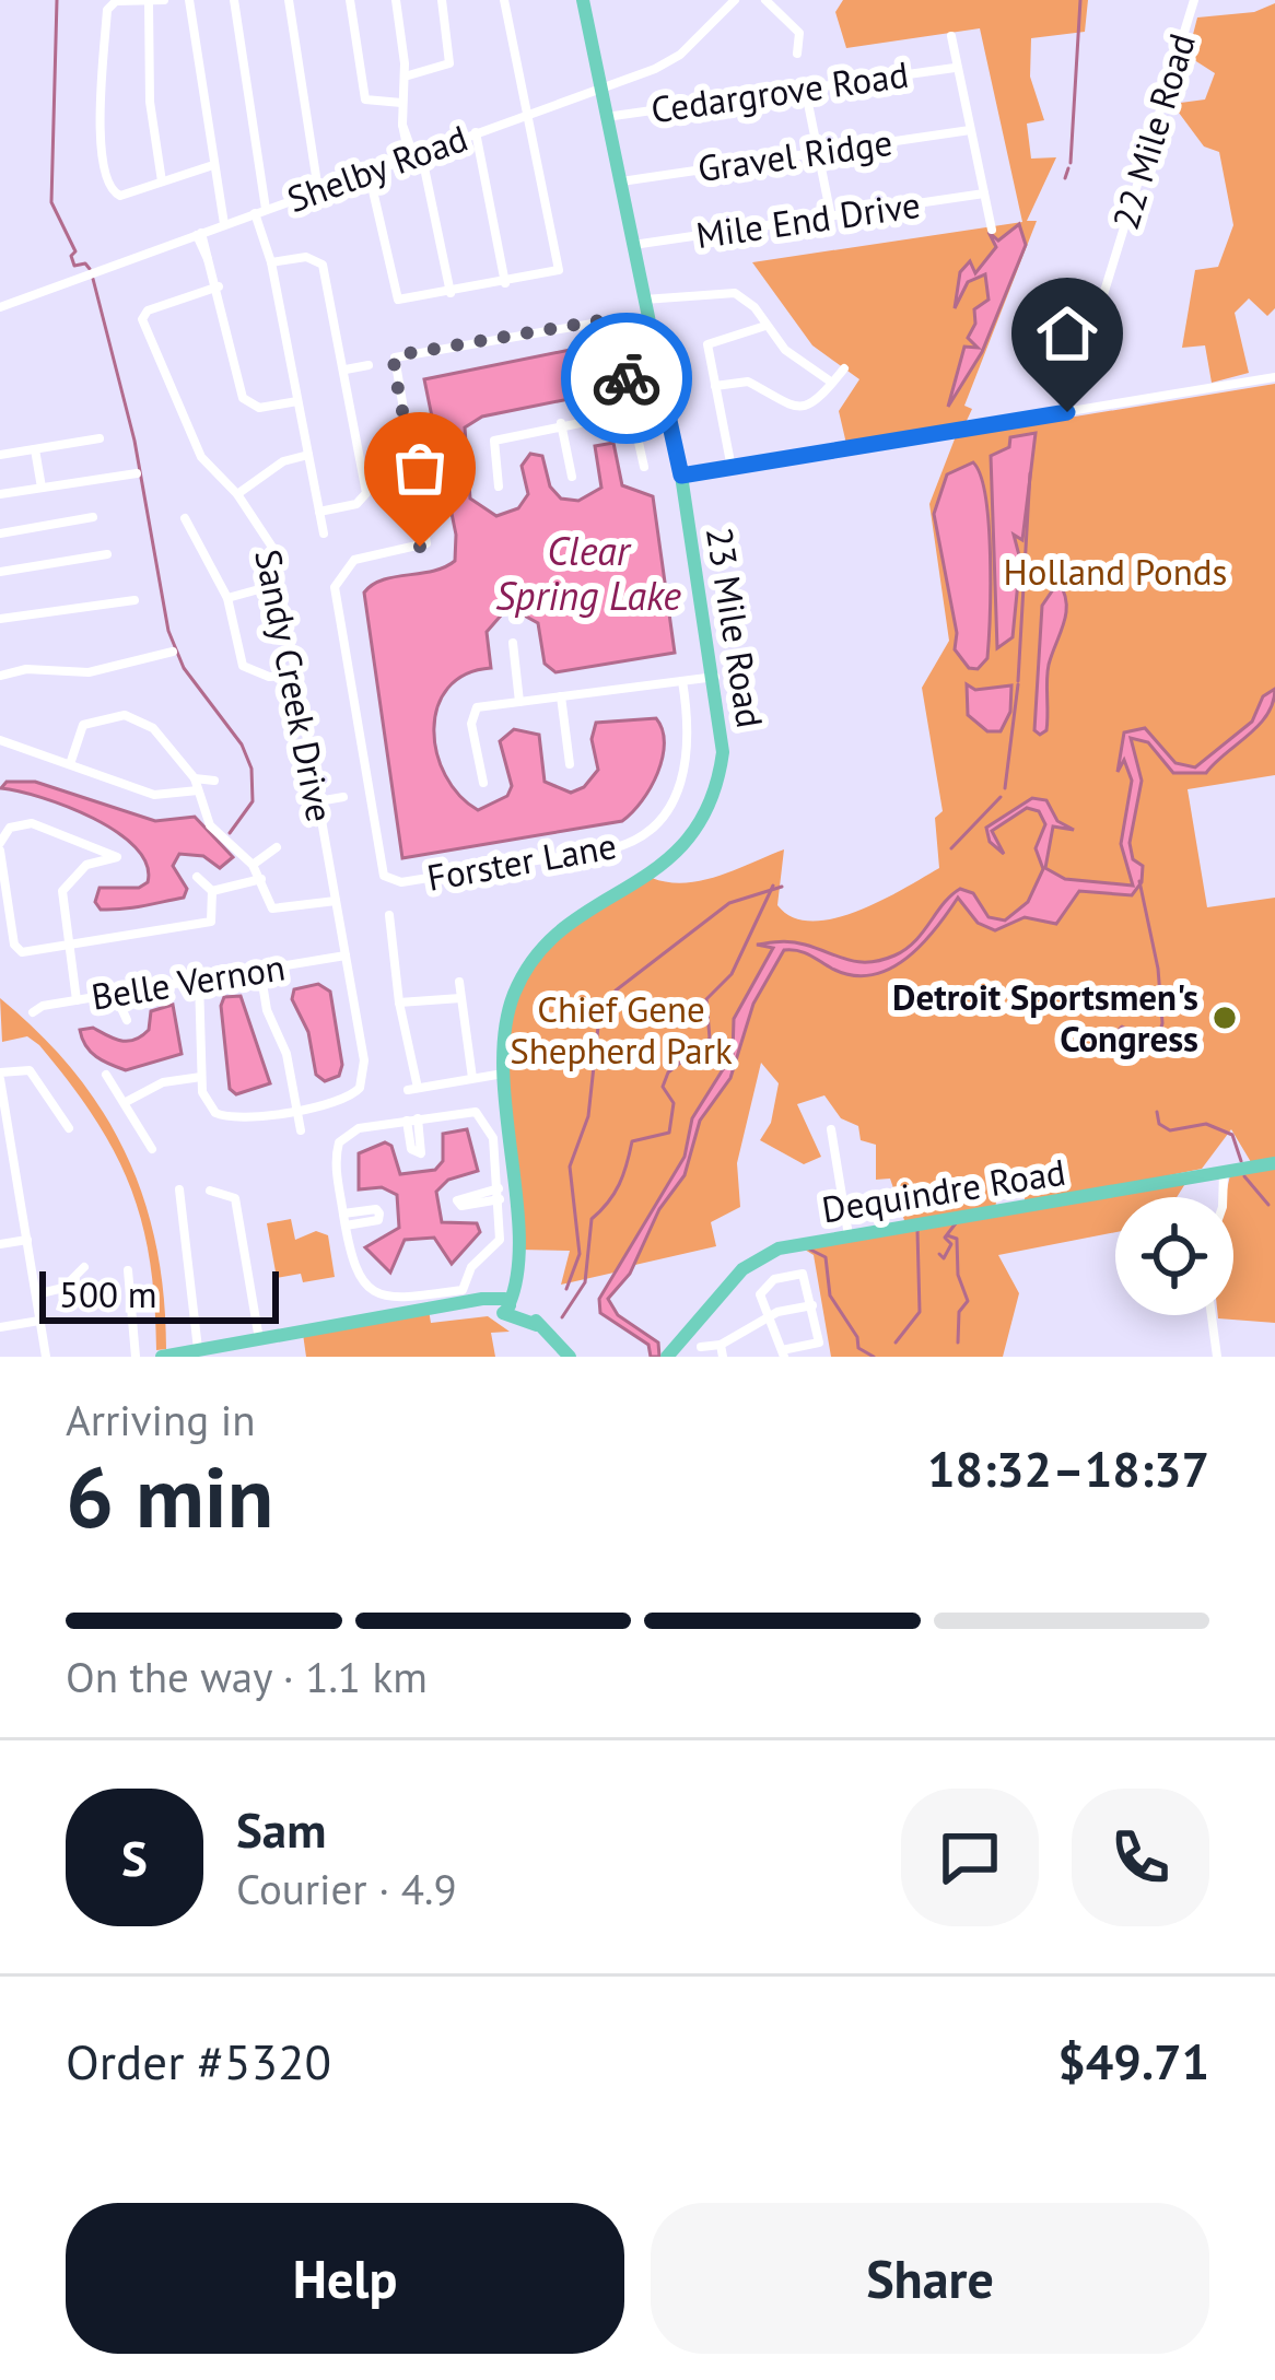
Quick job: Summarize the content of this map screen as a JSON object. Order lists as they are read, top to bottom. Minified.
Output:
{"streets":{"main road":["23 Mile Road","Dequindre Road"],"street":["Cedargrove Road","22 Mile Road","Gravel Ridge","Shelby Road","Mile End Drive","Sandy Creek Drive","Forster Lane","Belle Vernon"]},"crossings":[["Cedargrove Road","23 Mile Road"],["Gravel Ridge","23 Mile Road"],["Shelby Road","23 Mile Road"],["Mile End Drive","23 Mile Road"],["Sandy Creek Drive","Belle Vernon"]],"water":["Clear Spring Lake"],"parks":["Holland Ponds","Chief Gene Shepherd Park"],"places":["Detroit Sportsmen's Congress"],"scale_bar":"500 m","page":{"scale":"500 m","heading":["6 min","Arriving in","18:32–18:37"],"panel":["Sam","Courier · 4.9","Order #5320","$49.71"],"bar":"On the way · 1.1 km","round":"S","buttons":["Help","Share"]}}
